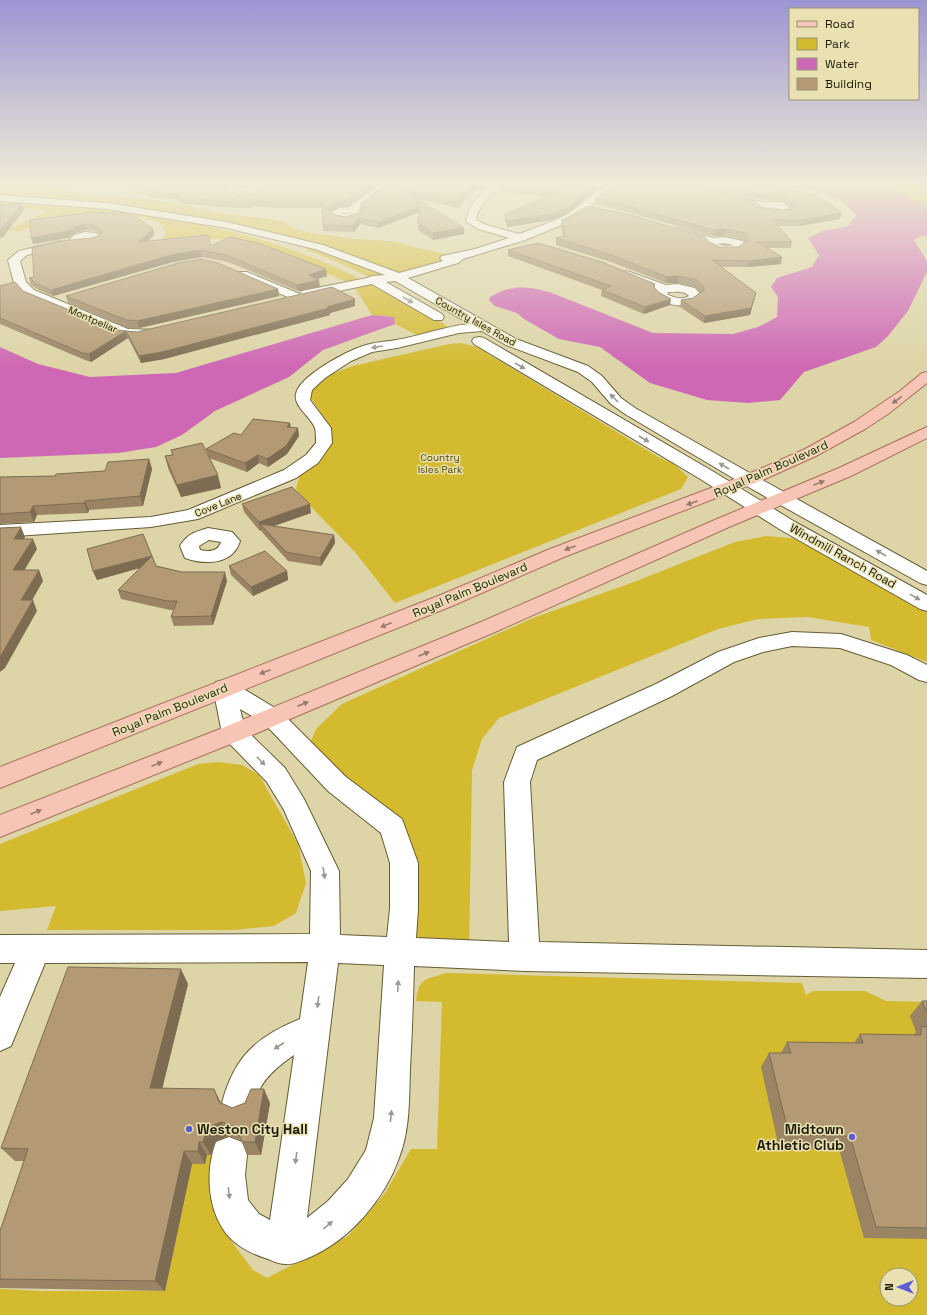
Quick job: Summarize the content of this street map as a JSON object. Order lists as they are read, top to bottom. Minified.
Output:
{"streets":{"main road":["Royal Palm Boulevard"],"street":["Montpeliar","Country Isles Road","Cove Lane","Windmill Ranch Road"]},"crossings":[["Country Isles Road","Royal Palm Boulevard"],["Country Isles Road","Cove Lane"],["Country Isles Road","Windmill Ranch Road"]],"parks":["Country Isles Park"],"places":["Weston City Hall","Midtown Athletic Club"],"legend":["Road","Park","Water","Building"],"north":"left"}
